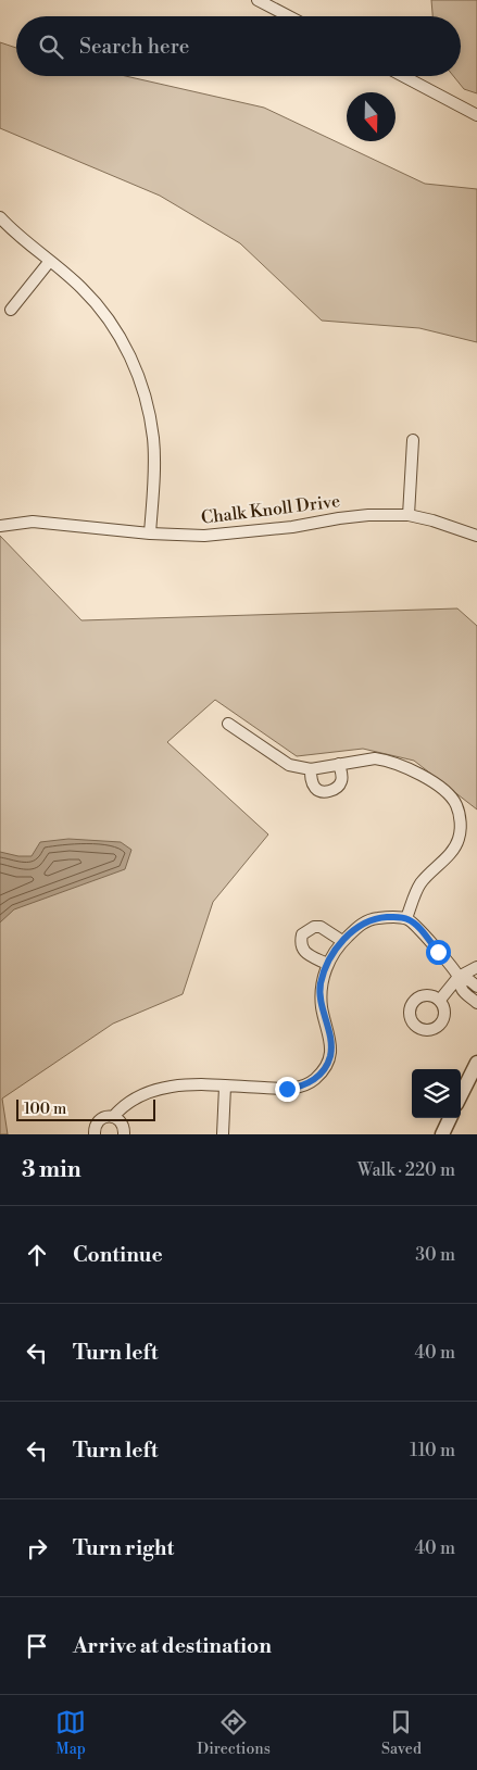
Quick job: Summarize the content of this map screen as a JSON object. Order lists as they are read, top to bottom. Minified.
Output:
{"streets":{"street":["Chalk Knoll Drive"]},"scale_bar":"100 m","north":"bottom","page":{"search":"Search here","scale":"100 m","heading":["3 min","Walk · 220 m"],"list":[["Continue","30 m"],["Turn left","40 m"],["Turn left","110 m"],["Turn right","40 m"],"Arrive at destination"],"nav":["Map","Directions","Saved"]}}
